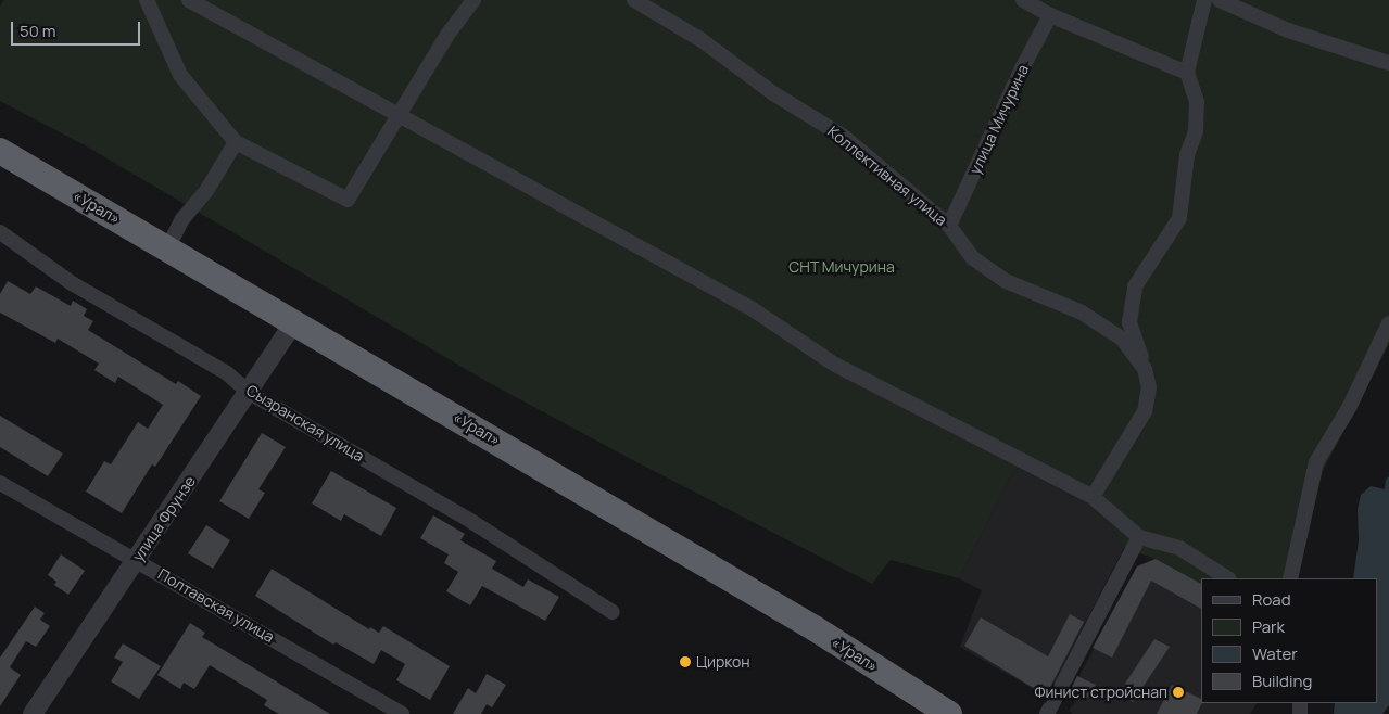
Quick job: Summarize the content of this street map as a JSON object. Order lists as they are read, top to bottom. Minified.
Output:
{"streets":{"highway":["«Урал»"],"street":["улица Мичурина","Коллективная улица","Сызранская улица","улица Фрунзе","Полтавская улица"]},"crossings":[["улица Мичурина","Коллективная улица"],["«Урал»","улица Фрунзе"],["Сызранская улица","улица Фрунзе"],["улица Фрунзе","Полтавская улица"]],"parks":["СНТ Мичурина"],"places":["Циркон","Финист стройснап"],"legend":["Road","Park","Water","Building"],"scale_bar":"50 m"}
